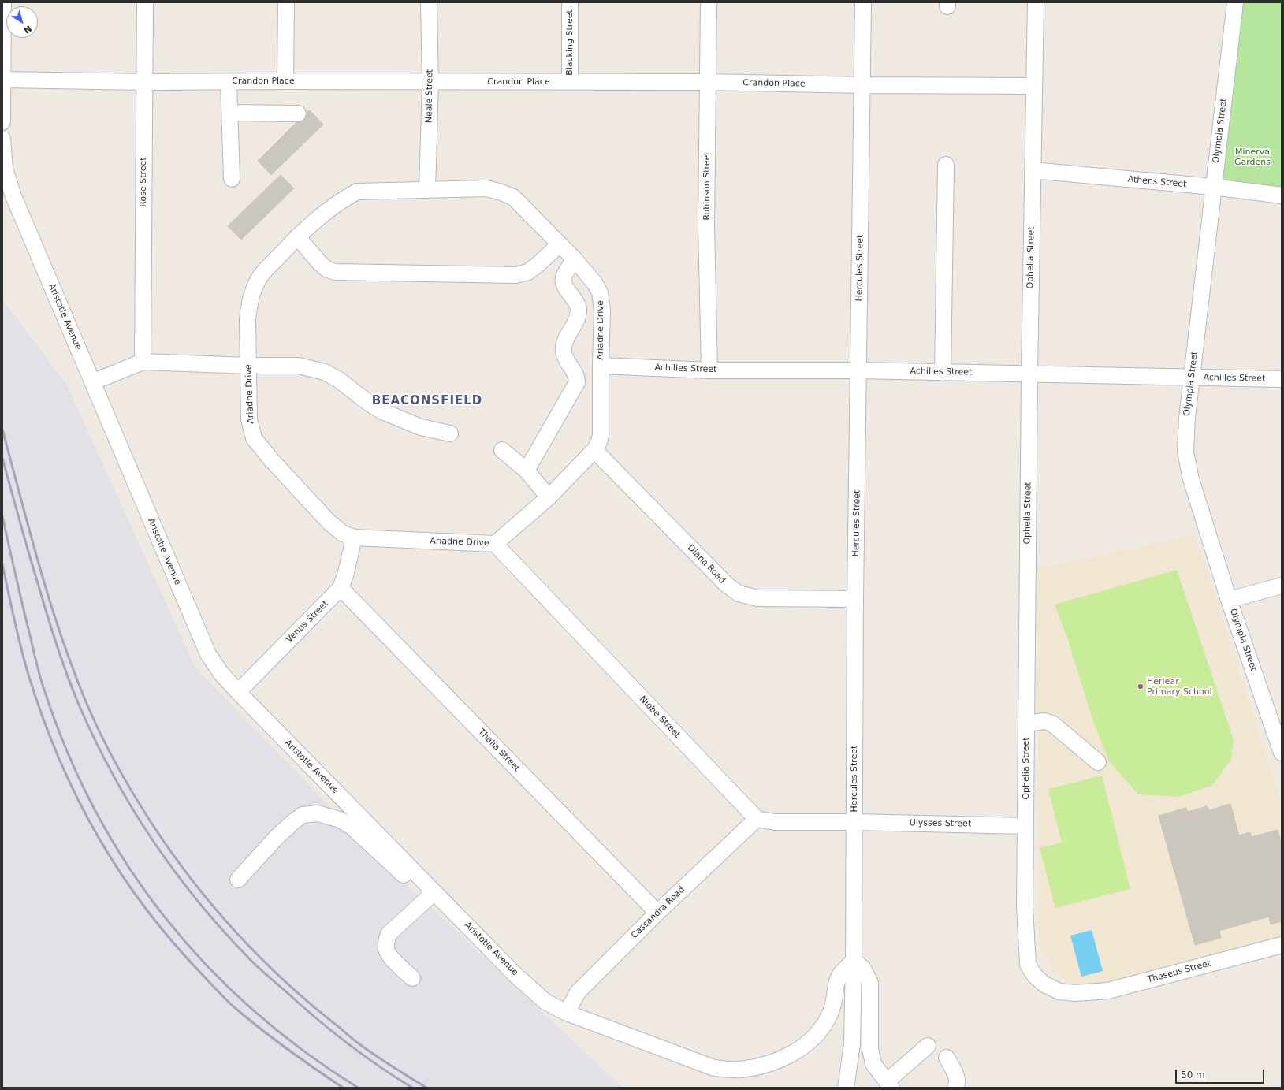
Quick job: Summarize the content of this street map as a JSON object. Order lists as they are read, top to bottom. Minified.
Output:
{"streets":{"street":["Blacking Street","Crandon Place","Neale Street","Olympia Street","Rose Street","Athens Street","Robinson Street","Ophelia Street","Hercules Street","Aristotle Avenue","Ariadne Drive","Achilles Street","Diana Road","Venus Street","Niobe Street","Thalia Street","Ulysses Street","Cassandra Road","Theseus Street"]},"crossings":[["Blacking Street","Crandon Place"],["Crandon Place","Neale Street"],["Crandon Place","Rose Street"],["Crandon Place","Robinson Street"],["Crandon Place","Ophelia Street"],["Crandon Place","Hercules Street"],["Neale Street","Ariadne Drive"],["Olympia Street","Athens Street"],["Olympia Street","Achilles Street"],["Athens Street","Ophelia Street"],["Robinson Street","Achilles Street"],["Ophelia Street","Achilles Street"],["Ophelia Street","Ulysses Street"],["Ophelia Street","Theseus Street"],["Hercules Street","Aristotle Avenue"],["Hercules Street","Achilles Street"],["Hercules Street","Diana Road"],["Hercules Street","Ulysses Street"],["Aristotle Avenue","Venus Street"],["Aristotle Avenue","Cassandra Road"],["Ariadne Drive","Achilles Street"],["Ariadne Drive","Diana Road"],["Ariadne Drive","Venus Street"],["Ariadne Drive","Niobe Street"],["Venus Street","Thalia Street"],["Niobe Street","Cassandra Road"],["Thalia Street","Cassandra Road"]],"districts":["BEACONSFIELD"],"parks":["Minerva Gardens"],"places":["Herlear Primary School"],"scale_bar":"50 m","north":"bottom right"}
